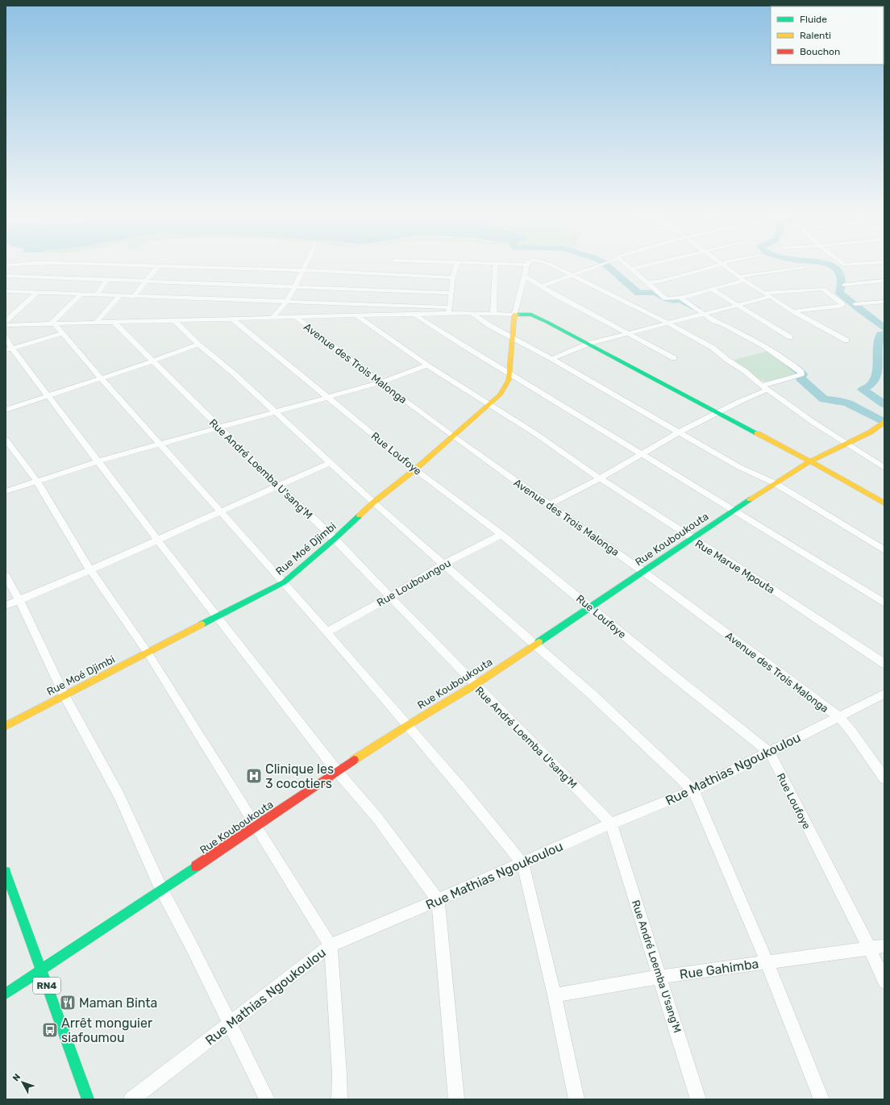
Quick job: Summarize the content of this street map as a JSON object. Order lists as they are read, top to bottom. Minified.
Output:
{"streets":{"main road":["Rue Kouboukouta","Rue Moé Djimbi","RN4"],"street":["Avenue des Trois Malonga","Rue Loufoye","Rue André Loemba U'sang'M","Rue Marue Mpouta","Rue Louboungou","Rue Mathias Ngoukoulou","Rue Gahimba"]},"crossings":[["Avenue des Trois Malonga","Rue Kouboukouta"],["Avenue des Trois Malonga","Rue Moé Djimbi"],["Avenue des Trois Malonga","Rue Mathias Ngoukoulou"],["Rue Loufoye","Rue Kouboukouta"],["Rue Loufoye","Rue Moé Djimbi"],["Rue Loufoye","Rue Louboungou"],["Rue Loufoye","Rue Mathias Ngoukoulou"],["Rue Loufoye","Rue Gahimba"],["Rue André Loemba U'sang'M","Rue Kouboukouta"],["Rue André Loemba U'sang'M","Rue Moé Djimbi"],["Rue André Loemba U'sang'M","Rue Louboungou"],["Rue André Loemba U'sang'M","Rue Mathias Ngoukoulou"],["Rue André Loemba U'sang'M","Rue Gahimba"],["Rue Kouboukouta","Rue Marue Mpouta"],["Rue Kouboukouta","RN4"],["Rue Moé Djimbi","Rue Marue Mpouta"]],"places":{"hospital":["Clinique les 3 cocotiers"],"restaurant":["Maman Binta"],"bus stop":["Arrêt monguier siafoumou"]},"legend":["Fluide","Ralenti","Bouchon"],"north":"top left"}
